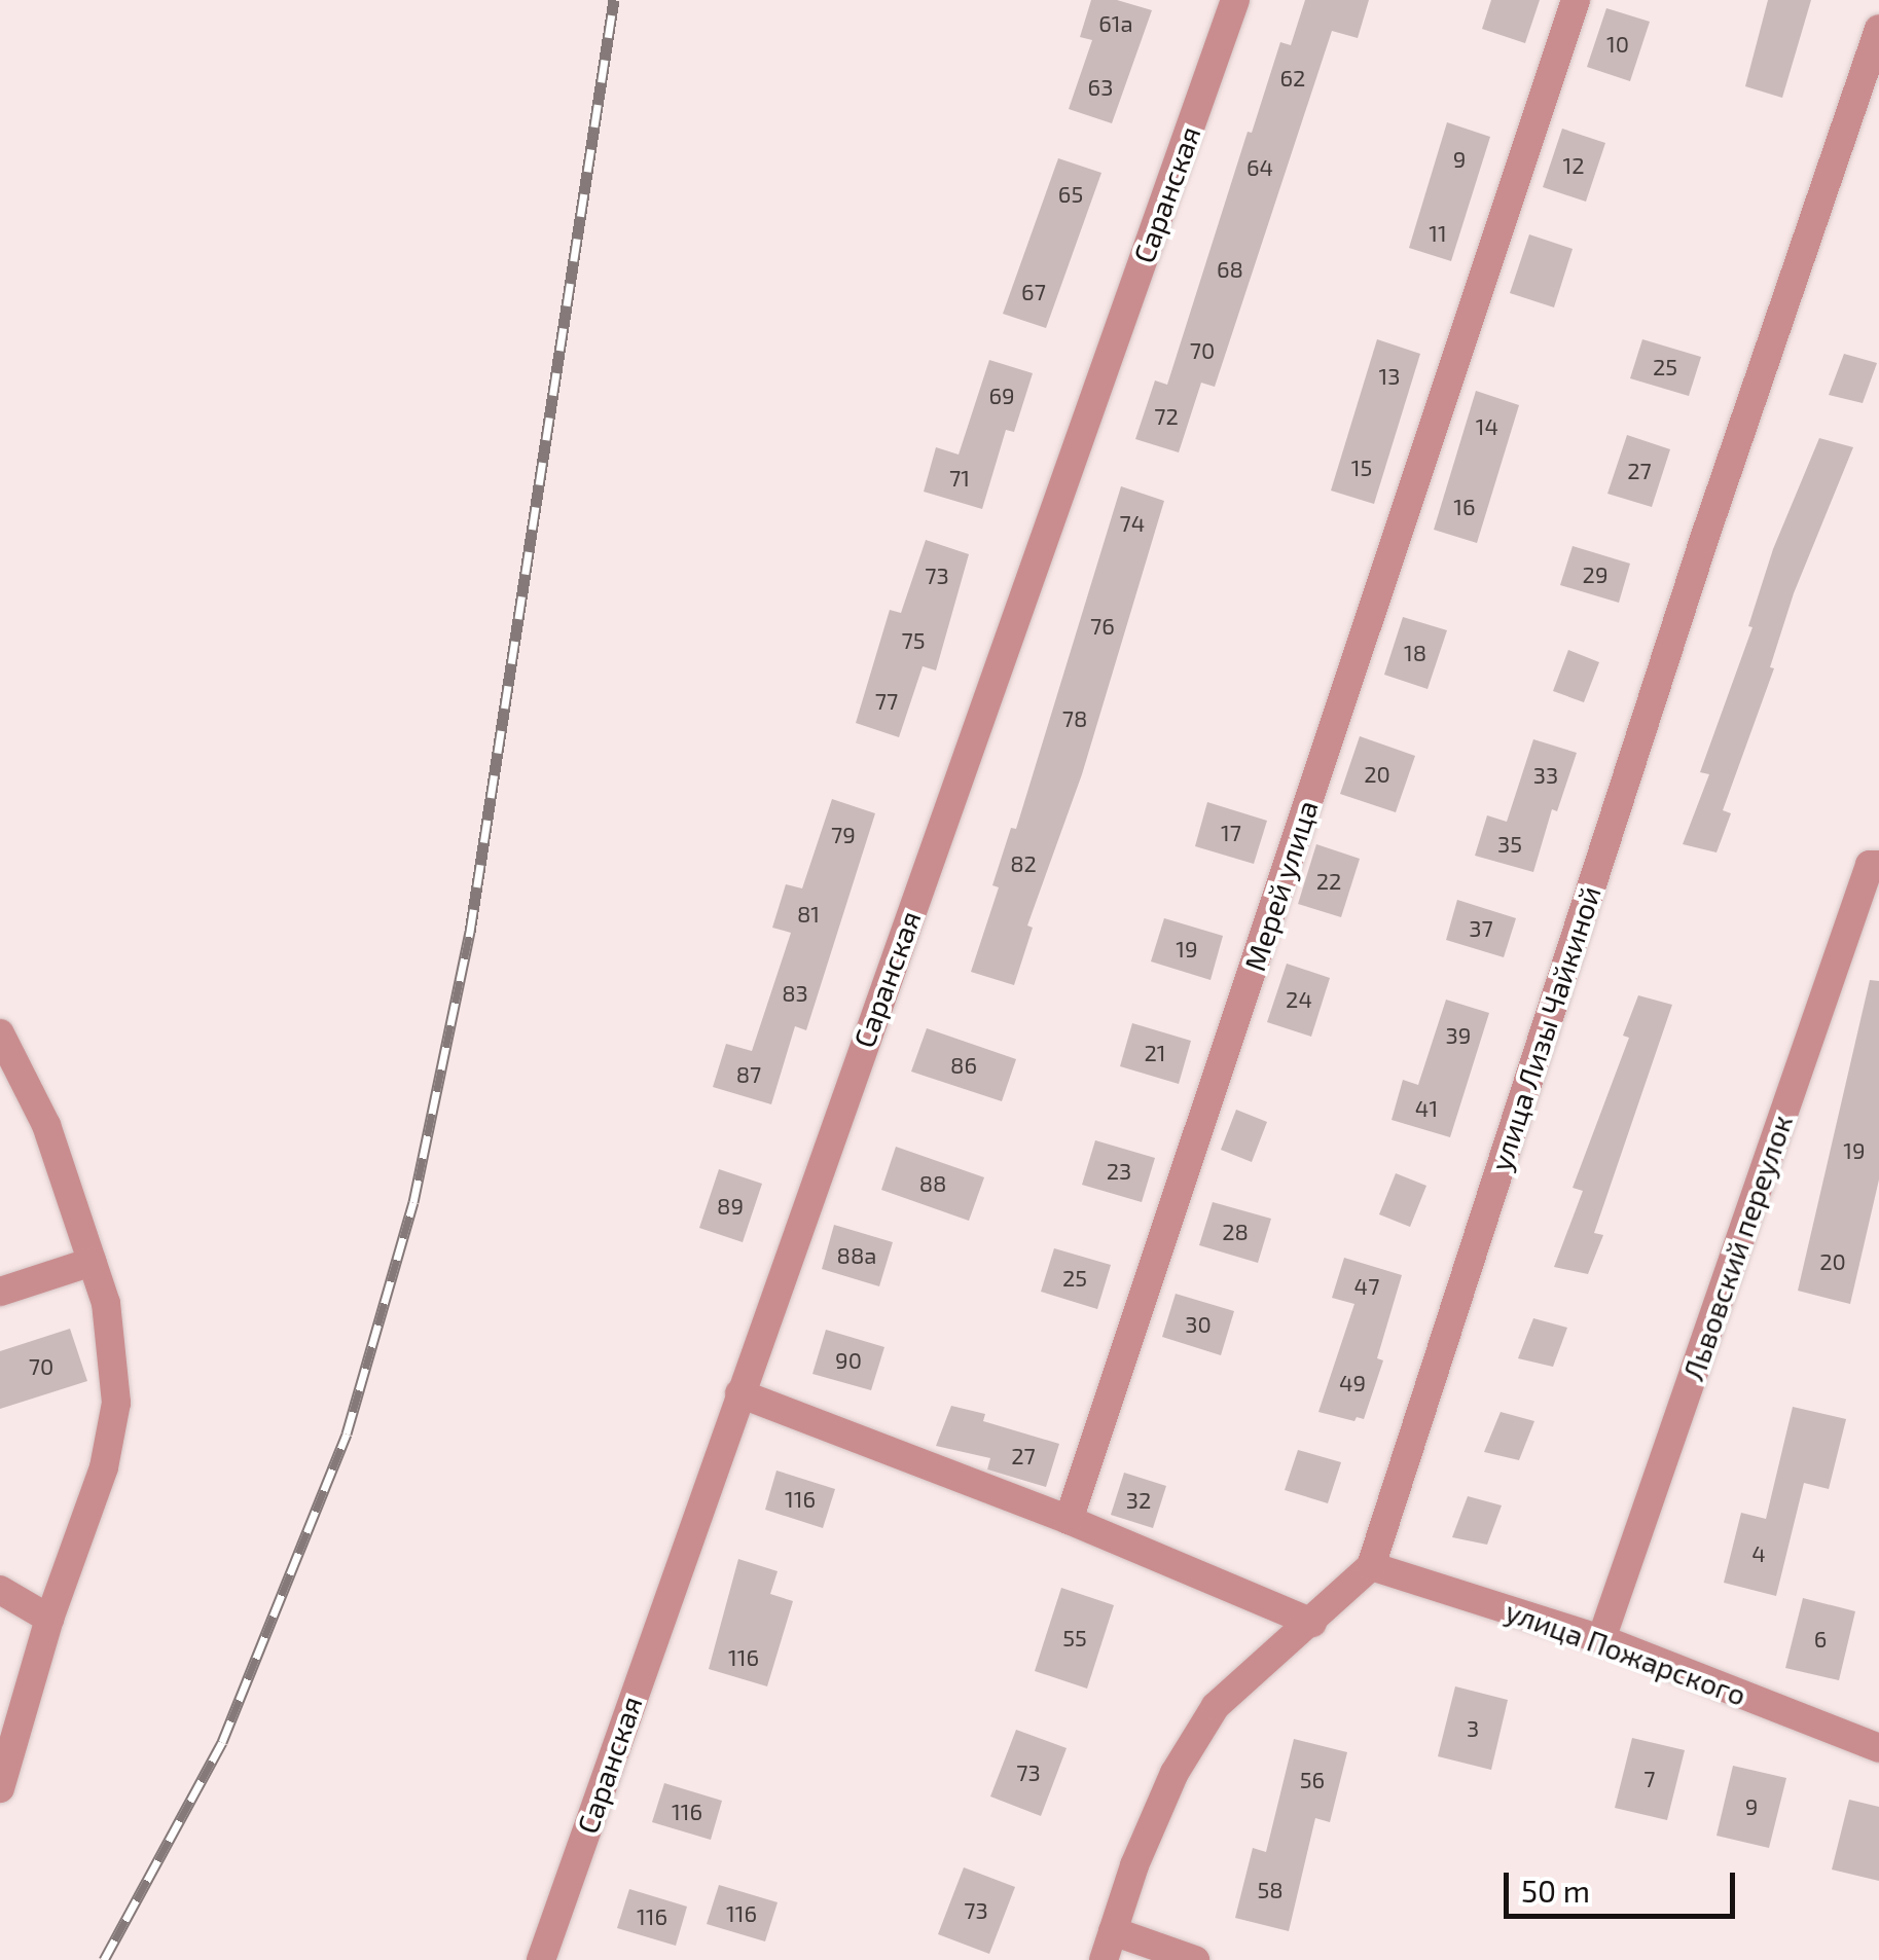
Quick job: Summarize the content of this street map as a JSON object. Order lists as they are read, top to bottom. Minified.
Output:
{"streets":{"street":["Саранская","Мерей улица","улица Лизы Чайкиной","Львовский переулок","улица Пожарского"]},"crossings":[["улица Лизы Чайкиной","улица Пожарского"],["Львовский переулок","улица Пожарского"]],"house_numbers":["61а","10","62","63","9","12","64","65","11","68","67","70","25","13","69","72","14","15","27","71","16","74","29","73","76","75","18","77","78","20","33","17","79","35","82","22","81","37","19","83","24","39","21","86","87","41","19","23","88","89","28","88а","20","25","47","30","90","70","49","27","116","32","4","55","6","116","3","73","7","56","9","116","58","73","116","116"],"scale_bar":"50 m"}
